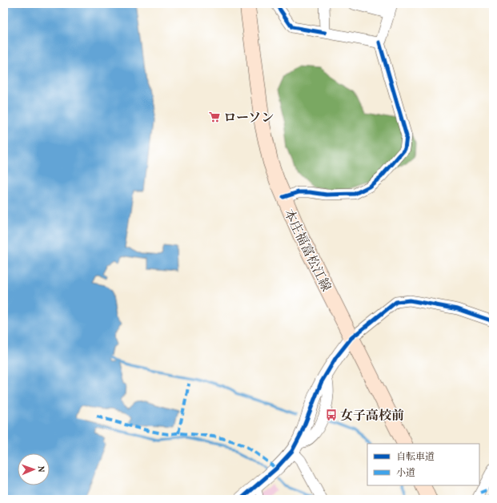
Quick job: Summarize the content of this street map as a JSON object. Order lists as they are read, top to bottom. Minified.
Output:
{"streets":{"main road":["本庄福富松江線"]},"places":{"supermarket":["ローソン"],"bus stop":["女子高校前"]},"legend":["自転車道","小道"],"north":"right"}
